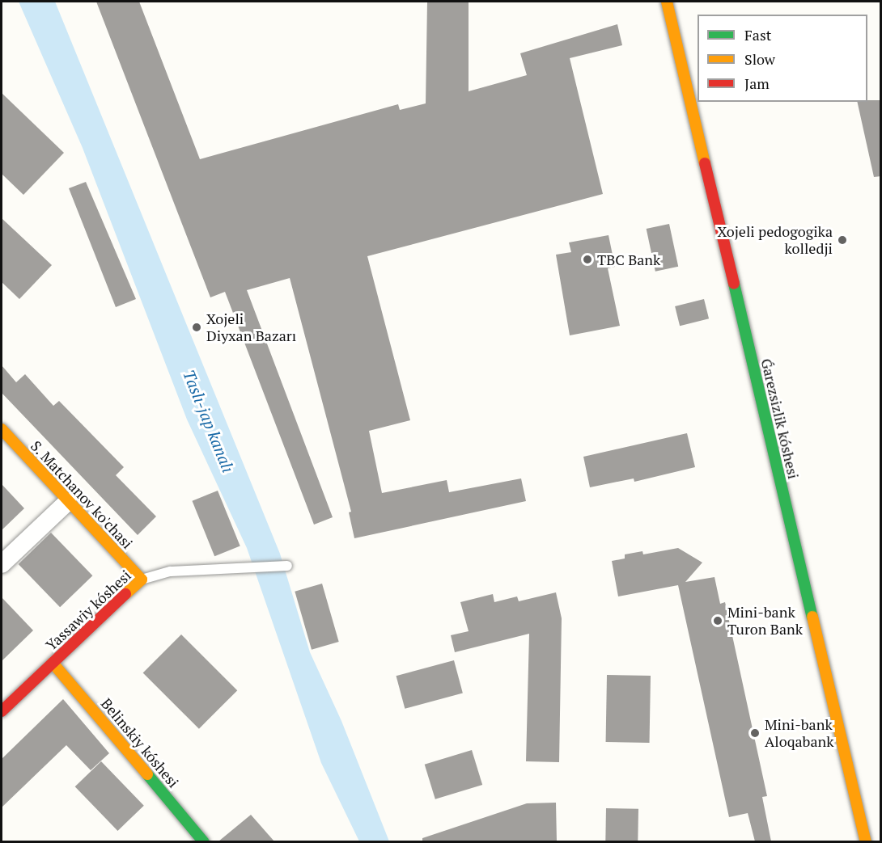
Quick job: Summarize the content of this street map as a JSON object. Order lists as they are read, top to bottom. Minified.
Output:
{"streets":{"main road":["Ǵarezsizlik kóshesi","S. Matchanov ko'chasi","Yassawiy kóshesi","Belinskiy kóshesi"]},"crossings":[["S. Matchanov ko'chasi","Yassawiy kóshesi"],["Yassawiy kóshesi","Belinskiy kóshesi"]],"water":["Taslı-jap kanalı"],"places":["Xojeli pedogogika kolledji","TBC Bank","Xojeli Diyxan Bazarı","Mini-bank Turon Bank","Mini-bank Aloqabank"],"legend":["Fast","Slow","Jam"]}
